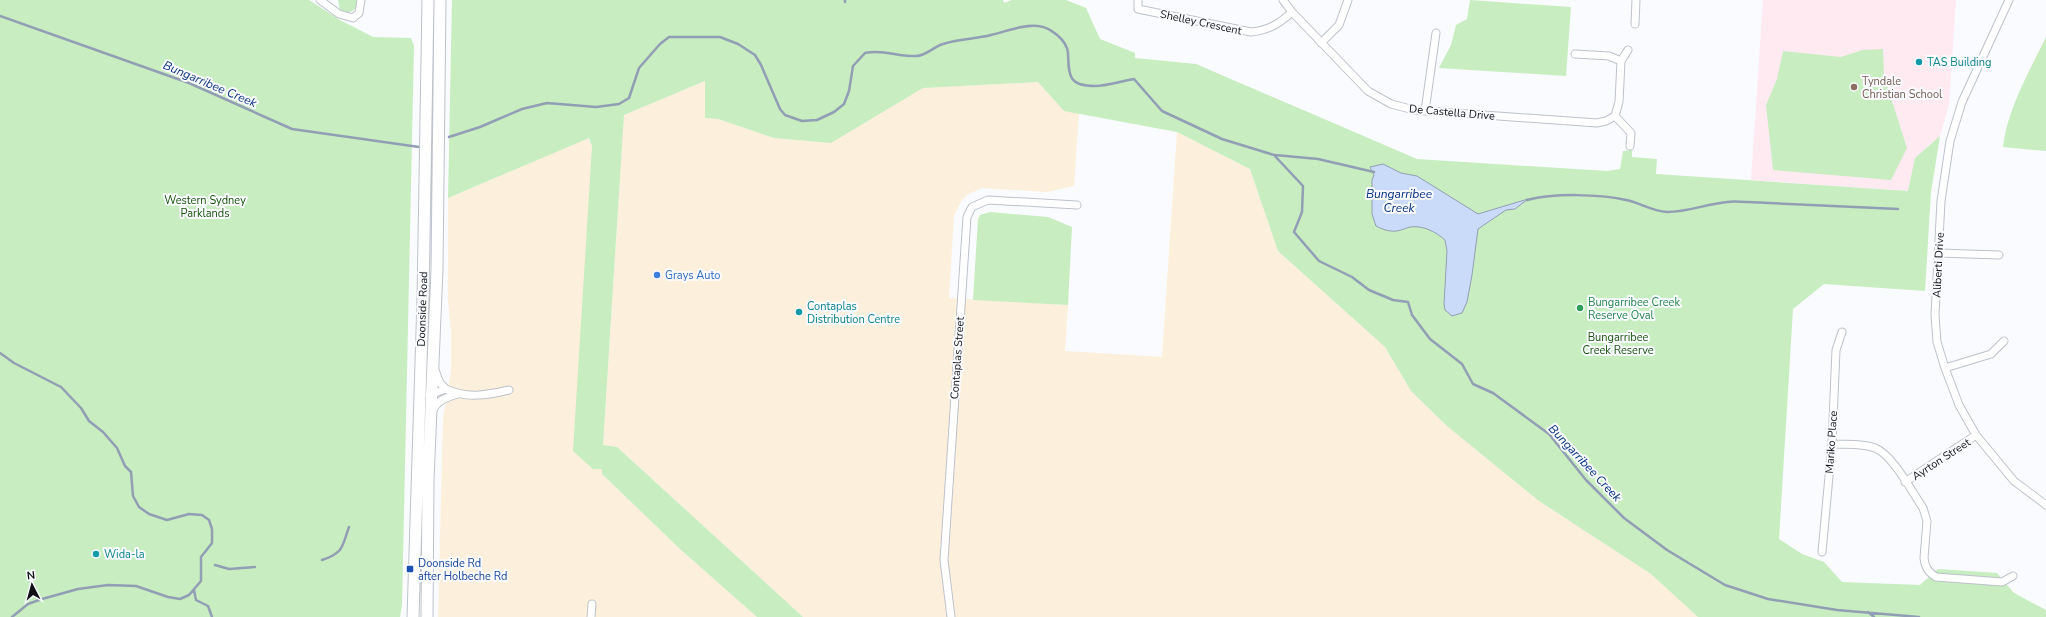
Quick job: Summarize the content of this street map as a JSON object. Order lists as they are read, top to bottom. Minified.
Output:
{"streets":{"main road":["Doonside Road"],"street":["Shelley Crescent","De Castella Drive","Aliberti Drive","Contaplas Street","Mariko Place","Ayrton Street"]},"crossings":[["Shelley Crescent","De Castella Drive"],["Aliberti Drive","Ayrton Street"]],"water":["Bungarribee Creek"],"parks":["Western Sydney Parklands","Bungarribee Creek Reserve"],"places":{"other":["TAS Building","Tyndale Christian School","Grays Auto","Bungarribee Creek Reserve Oval","Contaplas Distribution Centre","Wida-la"],"transit":["Doonside Rd after Holbeche Rd"]},"north":"top"}
